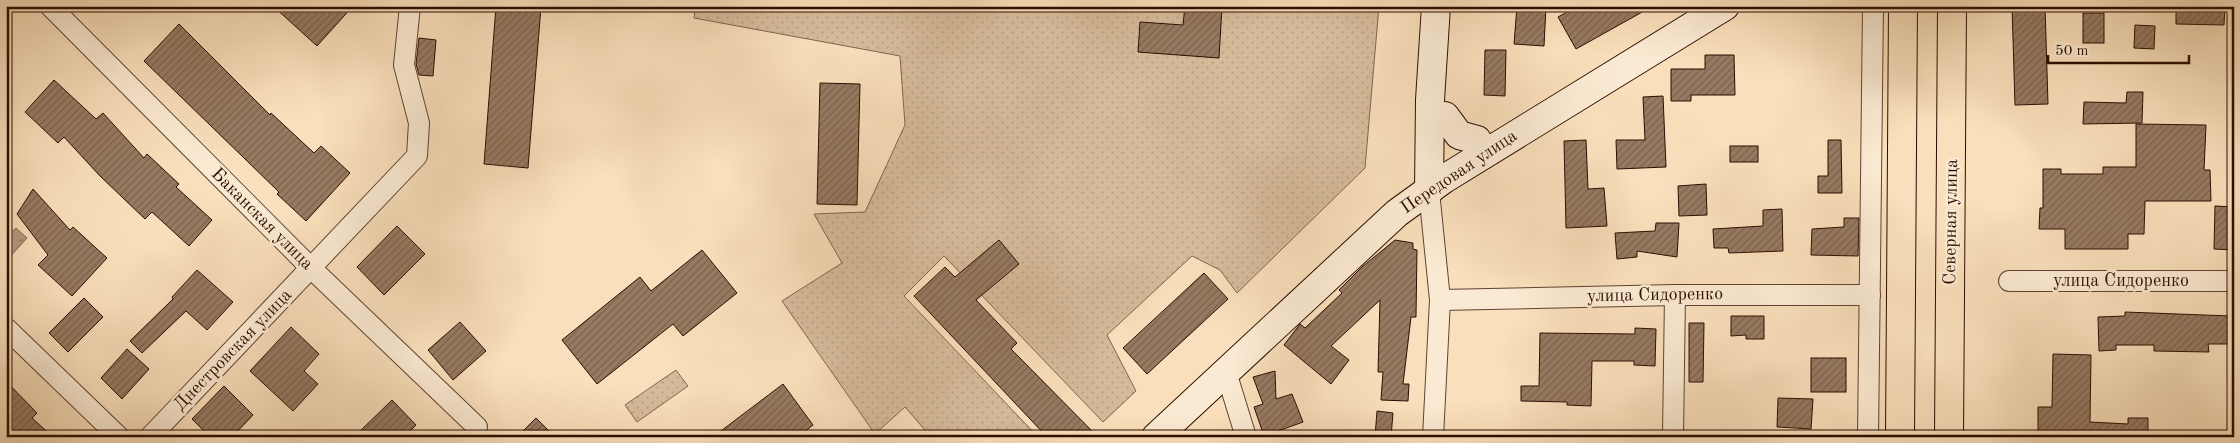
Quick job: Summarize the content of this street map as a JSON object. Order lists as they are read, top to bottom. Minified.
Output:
{"streets":{"main road":["Передовая улица","Северная улица"],"street":["Баканская улица","улица Сидоренко","Днестровская улица"]},"crossings":[["Баканская улица","Днестровская улица"]],"scale_bar":"50 m"}
